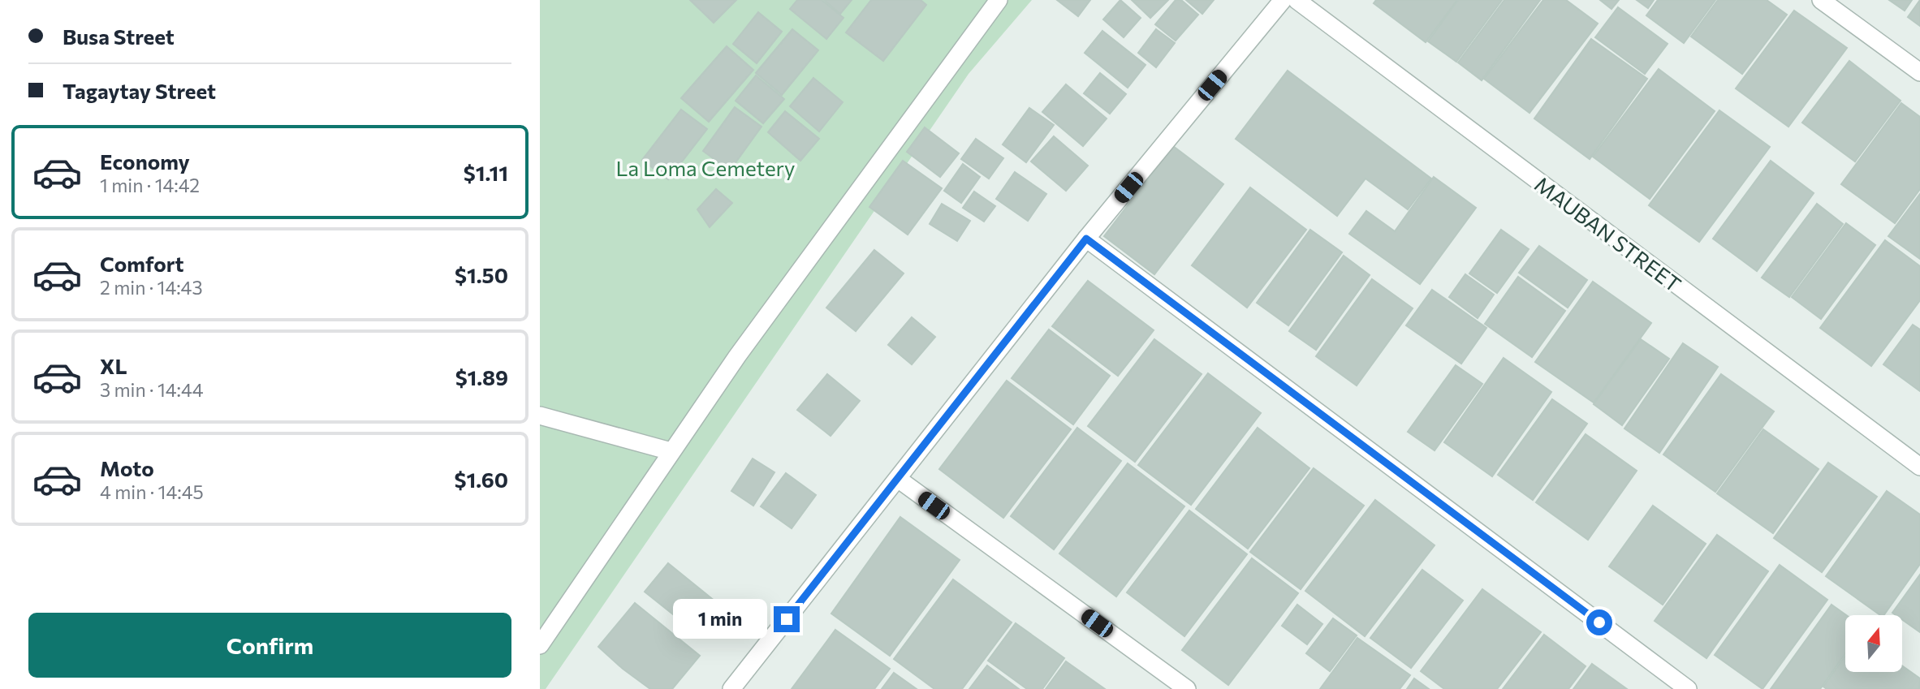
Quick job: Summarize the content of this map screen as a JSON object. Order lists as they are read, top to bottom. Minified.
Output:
{"streets":{"street":["MAUBAN STREET"]},"parks":["La Loma Cemetery"],"north":"top","page":{"banner":["Busa Street","Tagaytay Street"],"list":[{"name":"Economy","note":"1 min · 14:42","value":"$1.11"},{"name":"Comfort","note":"2 min · 14:43","value":"$1.50"},{"name":"XL","note":"3 min · 14:44","value":"$1.89"},{"name":"Moto","note":"4 min · 14:45","value":"$1.60"}],"bubble":"1 min","buttons":"Confirm"}}
